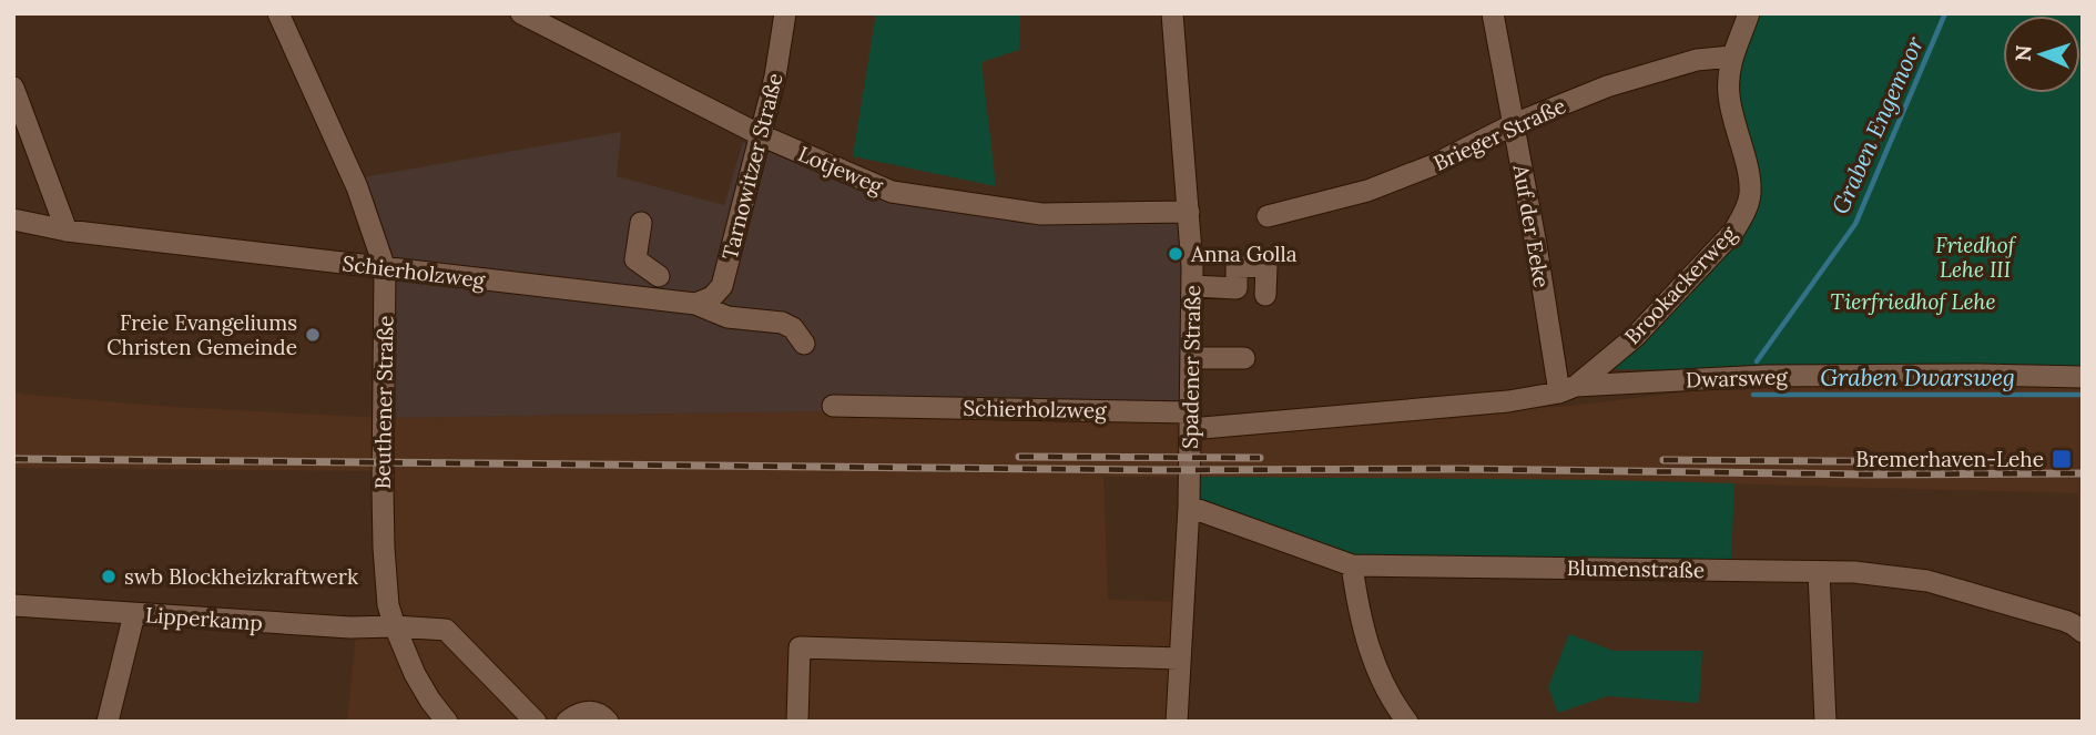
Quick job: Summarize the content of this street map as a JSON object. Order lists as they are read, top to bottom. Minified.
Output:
{"streets":{"street":["Brieger Straße","Tarnowitzer Straße","Lotjeweg","Auf der Eeke","Schierholzweg","Brookackerweg","Spadener Straße","Dwarsweg","Beuthener Straße","Blumenstraße","Lipperkamp"]},"crossings":[["Brieger Straße","Auf der Eeke"],["Brieger Straße","Brookackerweg"],["Tarnowitzer Straße","Lotjeweg"],["Tarnowitzer Straße","Schierholzweg"],["Lotjeweg","Spadener Straße"],["Auf der Eeke","Brookackerweg"],["Auf der Eeke","Dwarsweg"],["Schierholzweg","Spadener Straße"],["Schierholzweg","Dwarsweg"],["Schierholzweg","Beuthener Straße"],["Brookackerweg","Dwarsweg"],["Spadener Straße","Dwarsweg"],["Spadener Straße","Blumenstraße"],["Beuthener Straße","Lipperkamp"]],"water":["Graben Engemoor","Graben Dwarsweg"],"parks":["Friedhof Lehe III","Tierfriedhof Lehe"],"places":{"other":["Anna Golla","Freie Evangeliums Christen Gemeinde","swb Blockheizkraftwerk"],"transit":["Bremerhaven-Lehe"]},"north":"left"}
